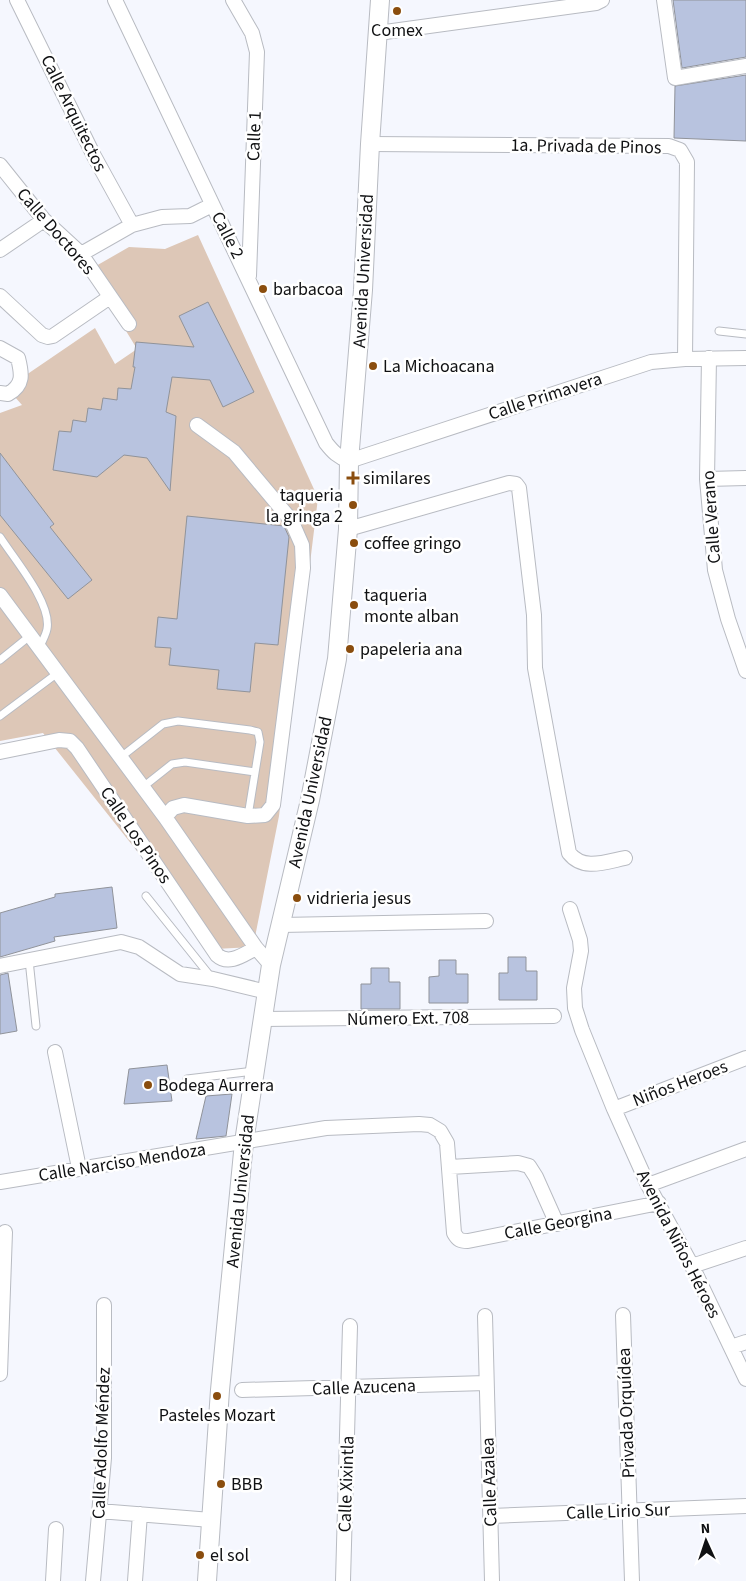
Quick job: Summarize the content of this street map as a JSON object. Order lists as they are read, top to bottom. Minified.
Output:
{"streets":{"street":["Calle Arquitectos","Calle 1","1a. Privada de Pinos","Calle Doctores","Calle 2","Avenida Universidad","Calle Primavera","Calle Verano","Calle Los Pinos","Número Ext. 708","Niños Heroes","Calle Narciso Mendoza","Calle Georgina","Avenida Niños Héroes","Calle Azucena","Privada Orquídea","Calle Adolfo Méndez","Calle Azalea","Calle Xixintla","Calle Lirio Sur"]},"crossings":[["Calle 1","Calle 2"],["1a. Privada de Pinos","Avenida Universidad"],["1a. Privada de Pinos","Calle Primavera"],["Calle 2","Avenida Universidad"],["Calle 2","Calle Primavera"],["Avenida Universidad","Calle Primavera"],["Avenida Universidad","Número Ext. 708"],["Avenida Universidad","Calle Narciso Mendoza"],["Calle Primavera","Calle Verano"],["Niños Heroes","Avenida Niños Héroes"],["Calle Narciso Mendoza","Calle Georgina"],["Calle Georgina","Avenida Niños Héroes"],["Calle Azucena","Calle Azalea"],["Calle Azucena","Calle Xixintla"],["Privada Orquídea","Calle Lirio Sur"],["Calle Azalea","Calle Lirio Sur"]],"places":{"other":["Comex","barbacoa","La Michoacana","taqueria la gringa 2","coffee gringo","taqueria monte alban","papeleria ana","vidrieria jesus","Bodega Aurrera","Pasteles Mozart","BBB","el sol"],"health":["similares"]},"north":"top"}
